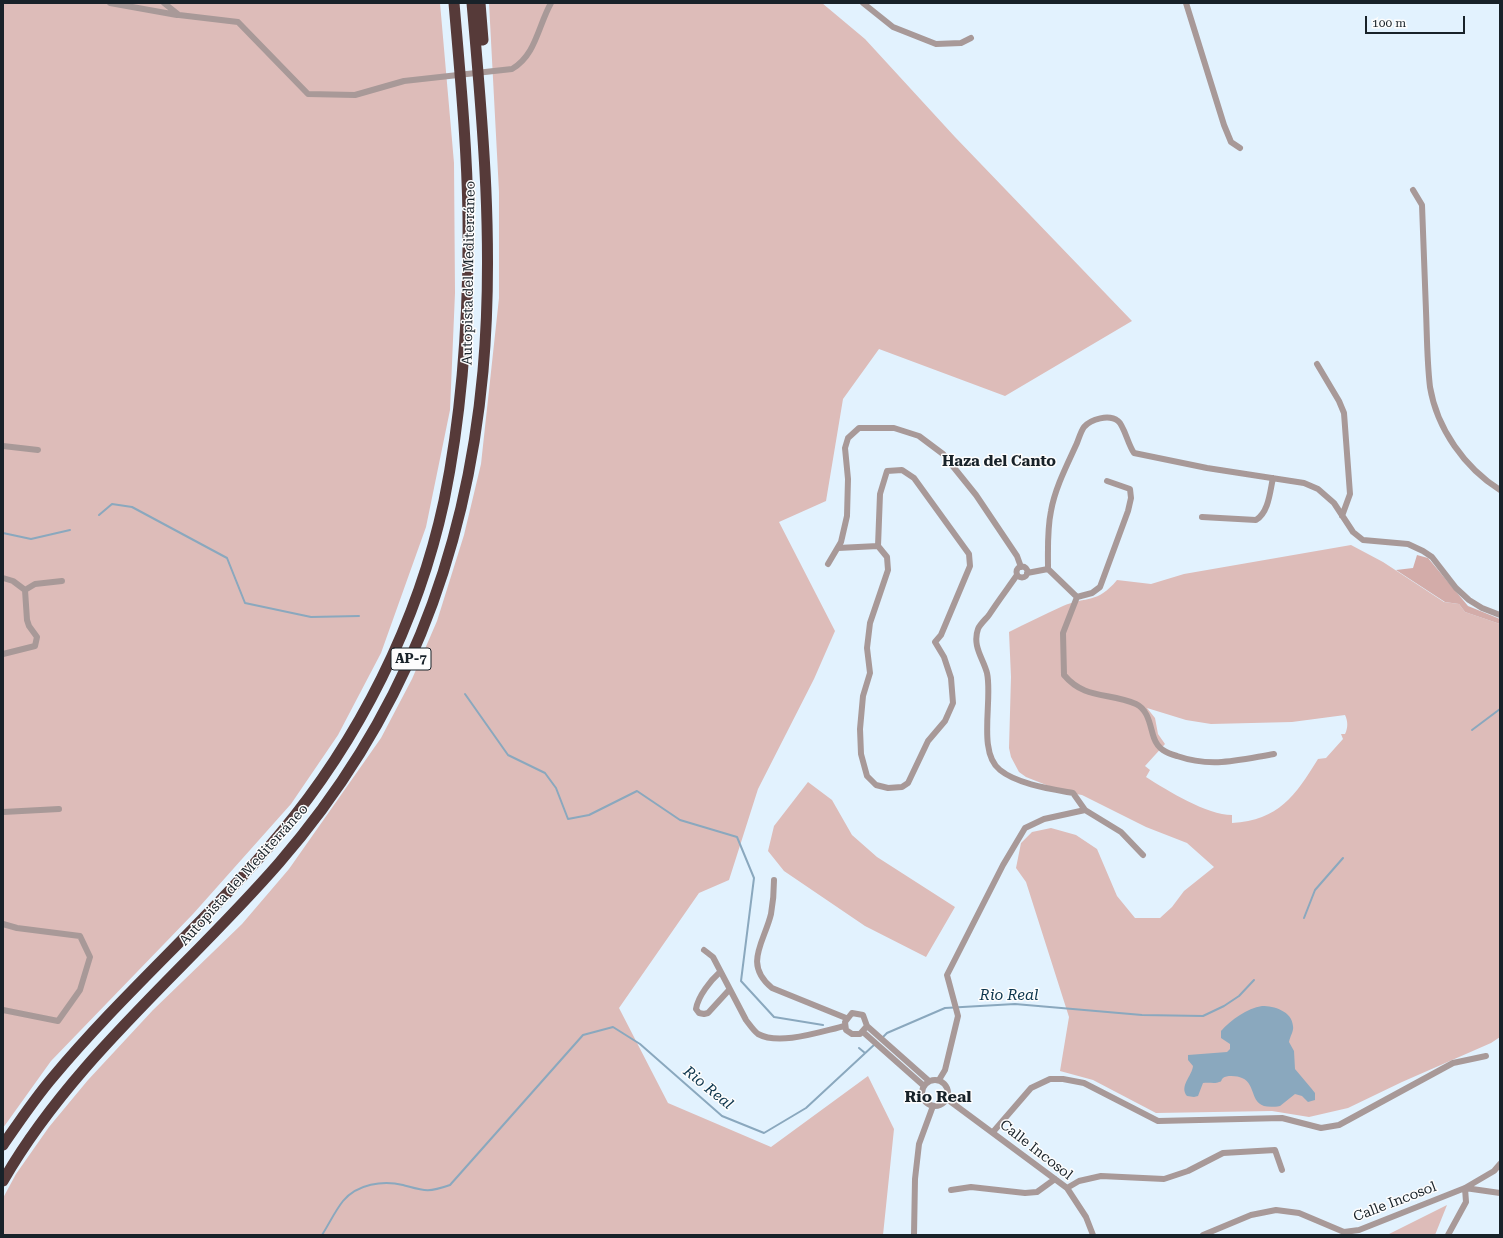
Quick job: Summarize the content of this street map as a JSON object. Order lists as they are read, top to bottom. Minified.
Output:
{"streets":{"highway":["Autopista del Mediterráneo","AP-7"],"street":["Calle Incosol"]},"districts":["Haza del Canto","Rio Real"],"water":["Rio Real"],"scale_bar":"100 m"}
